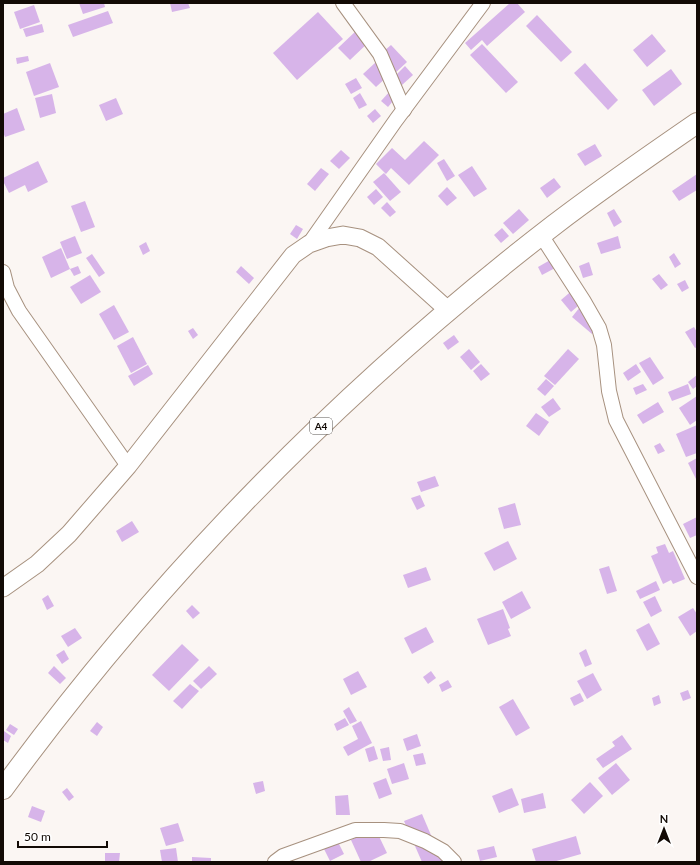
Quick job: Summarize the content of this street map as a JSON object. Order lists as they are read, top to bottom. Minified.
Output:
{"streets":{"highway":["A4"]},"scale_bar":"50 m","north":"top"}
